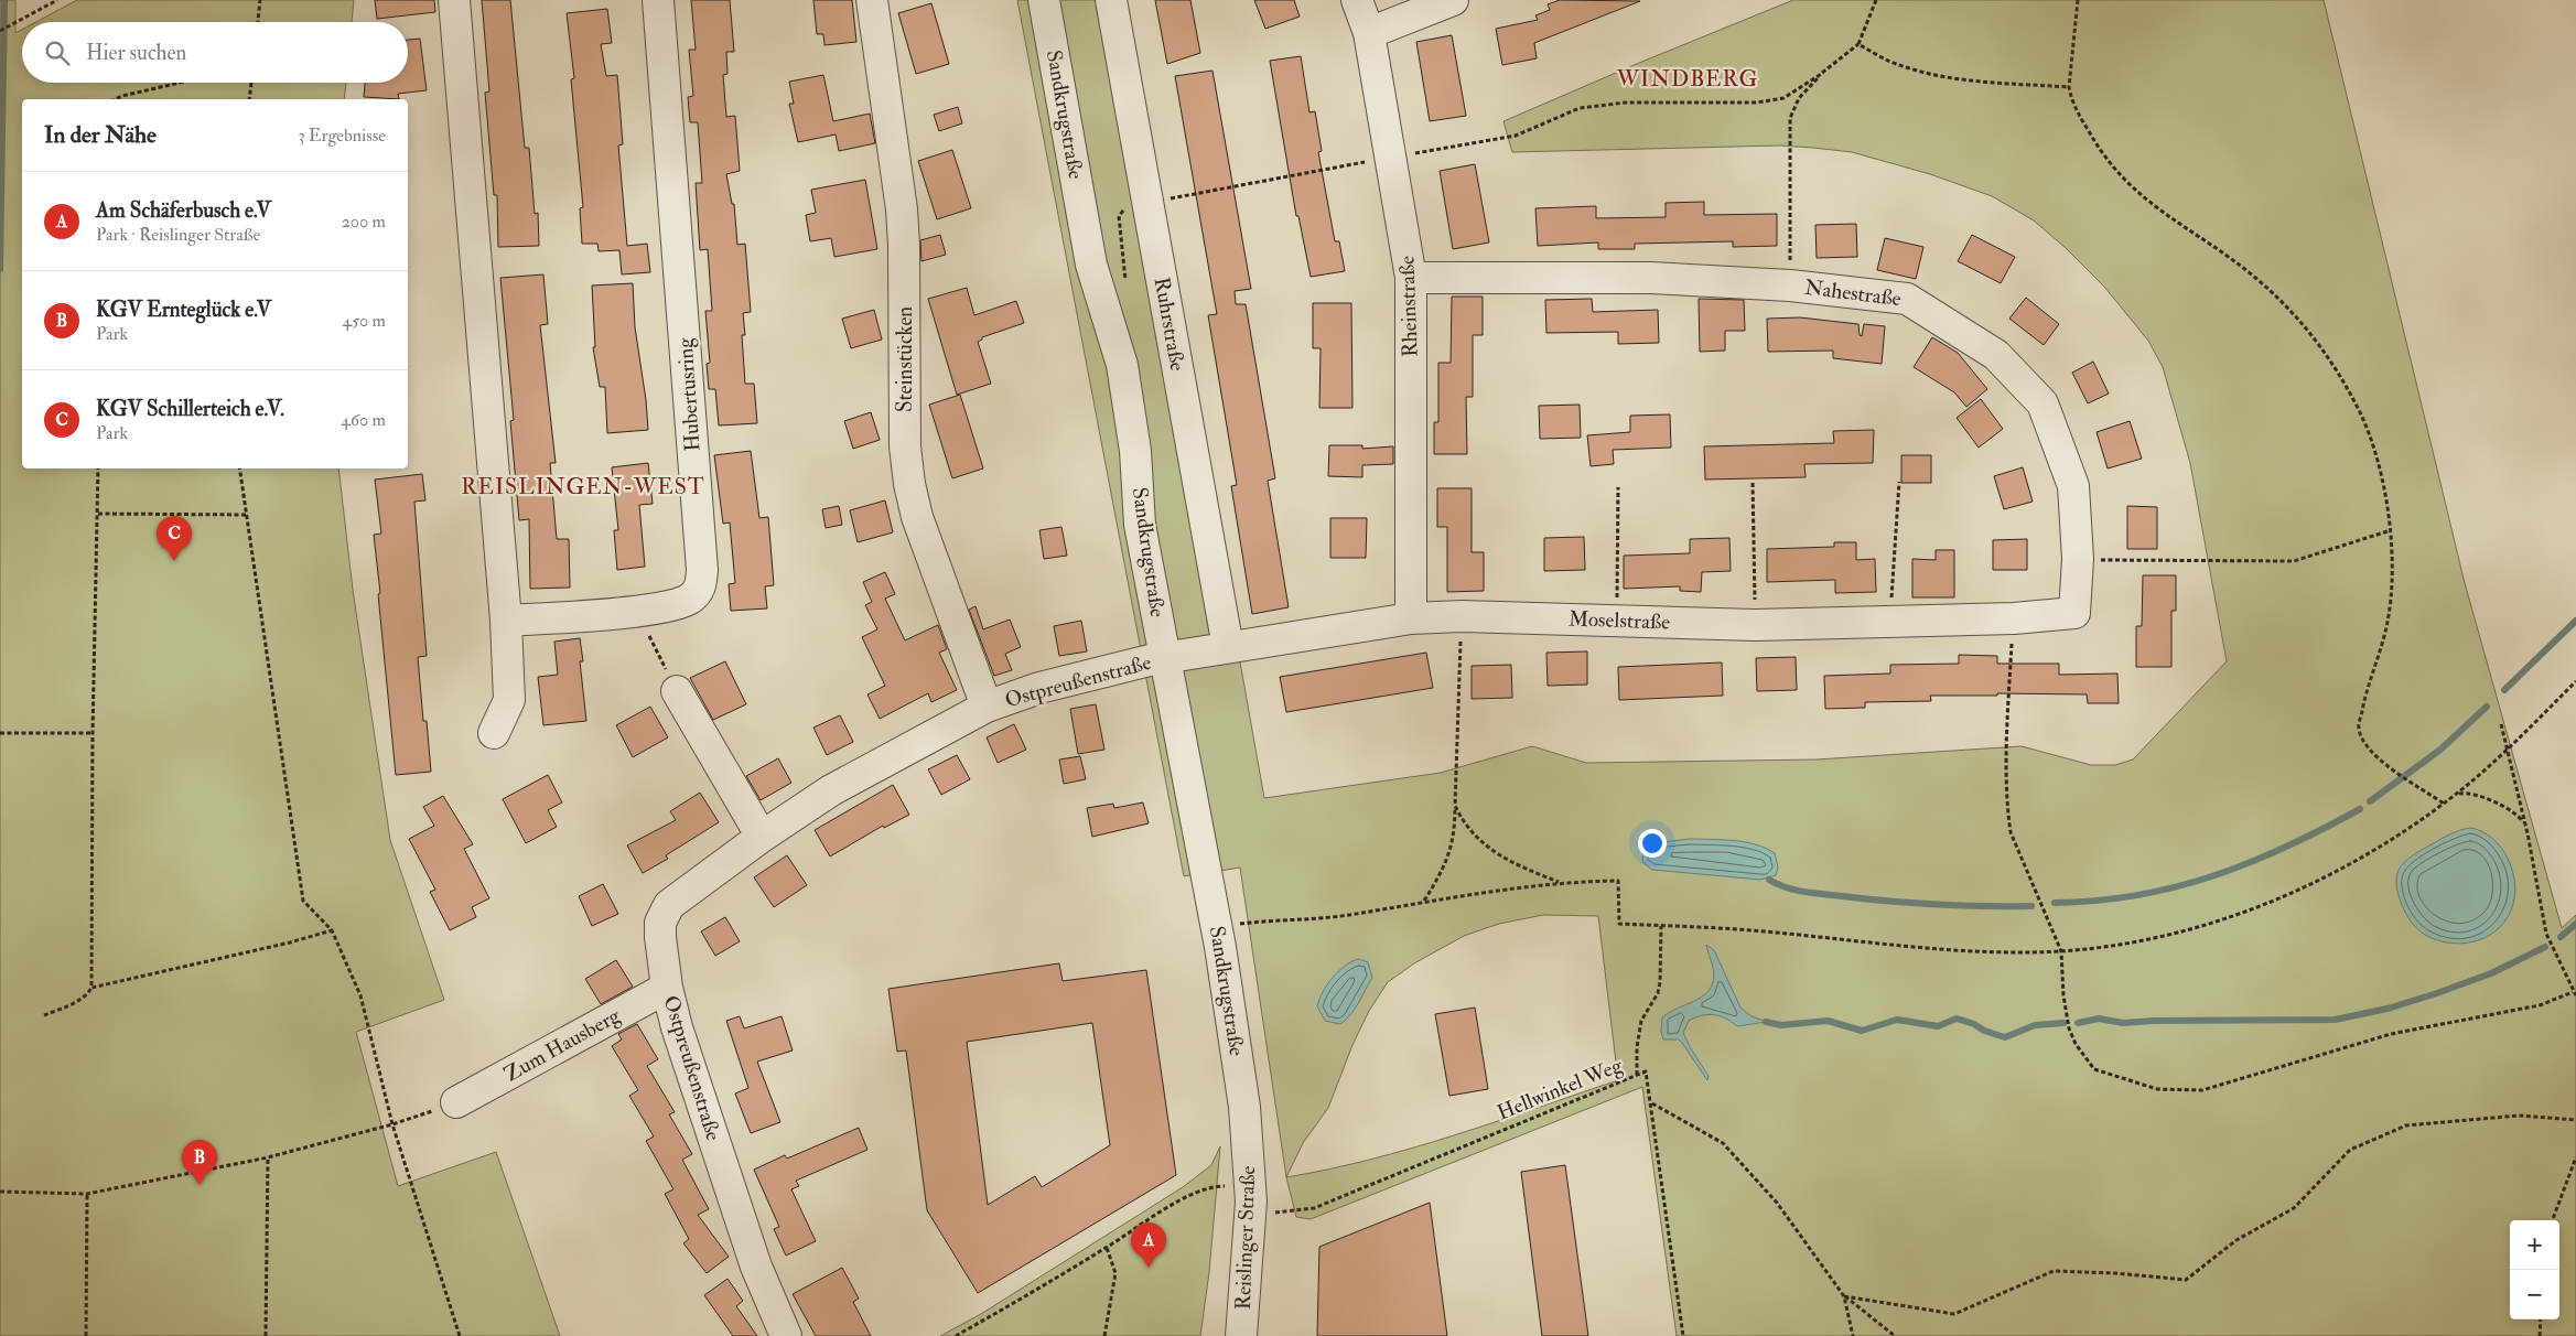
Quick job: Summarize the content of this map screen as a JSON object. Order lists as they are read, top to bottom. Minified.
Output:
{"streets":{"street":["Sandkrugstraße","Nahestraße","Rheinstraße","Ruhrstraße","Steinstücken","Hubertusring","Moselstraße","Ostpreußenstraße","Zum Hausberg","Reislinger Straße"],"path":["Hellwinkel Weg"]},"crossings":[["Sandkrugstraße","Moselstraße"],["Sandkrugstraße","Ostpreußenstraße"],["Sandkrugstraße","Reislinger Straße"],["Nahestraße","Rheinstraße"],["Nahestraße","Moselstraße"],["Rheinstraße","Moselstraße"],["Ruhrstraße","Moselstraße"],["Steinstücken","Ostpreußenstraße"],["Moselstraße","Ostpreußenstraße"],["Ostpreußenstraße","Zum Hausberg"],["Hellwinkel Weg","Reislinger Straße"]],"districts":["WINDBERG","REISLINGEN-WEST"],"page":{"search":"Hier suchen","heading":["In der Nähe","3 Ergebnisse"],"list":[{"mark":"A","name":"Am Schäferbusch e.V","note":"Park · Reislinger Straße","value":"200 m"},{"mark":"B","name":"KGV Ernteglück e.V","note":"Park","value":"450 m"},{"mark":"C","name":"KGV Schillerteich e.V.","note":"Park","value":"460 m"}],"pins":["C","B","A"],"map_buttons":["+","−"]}}
